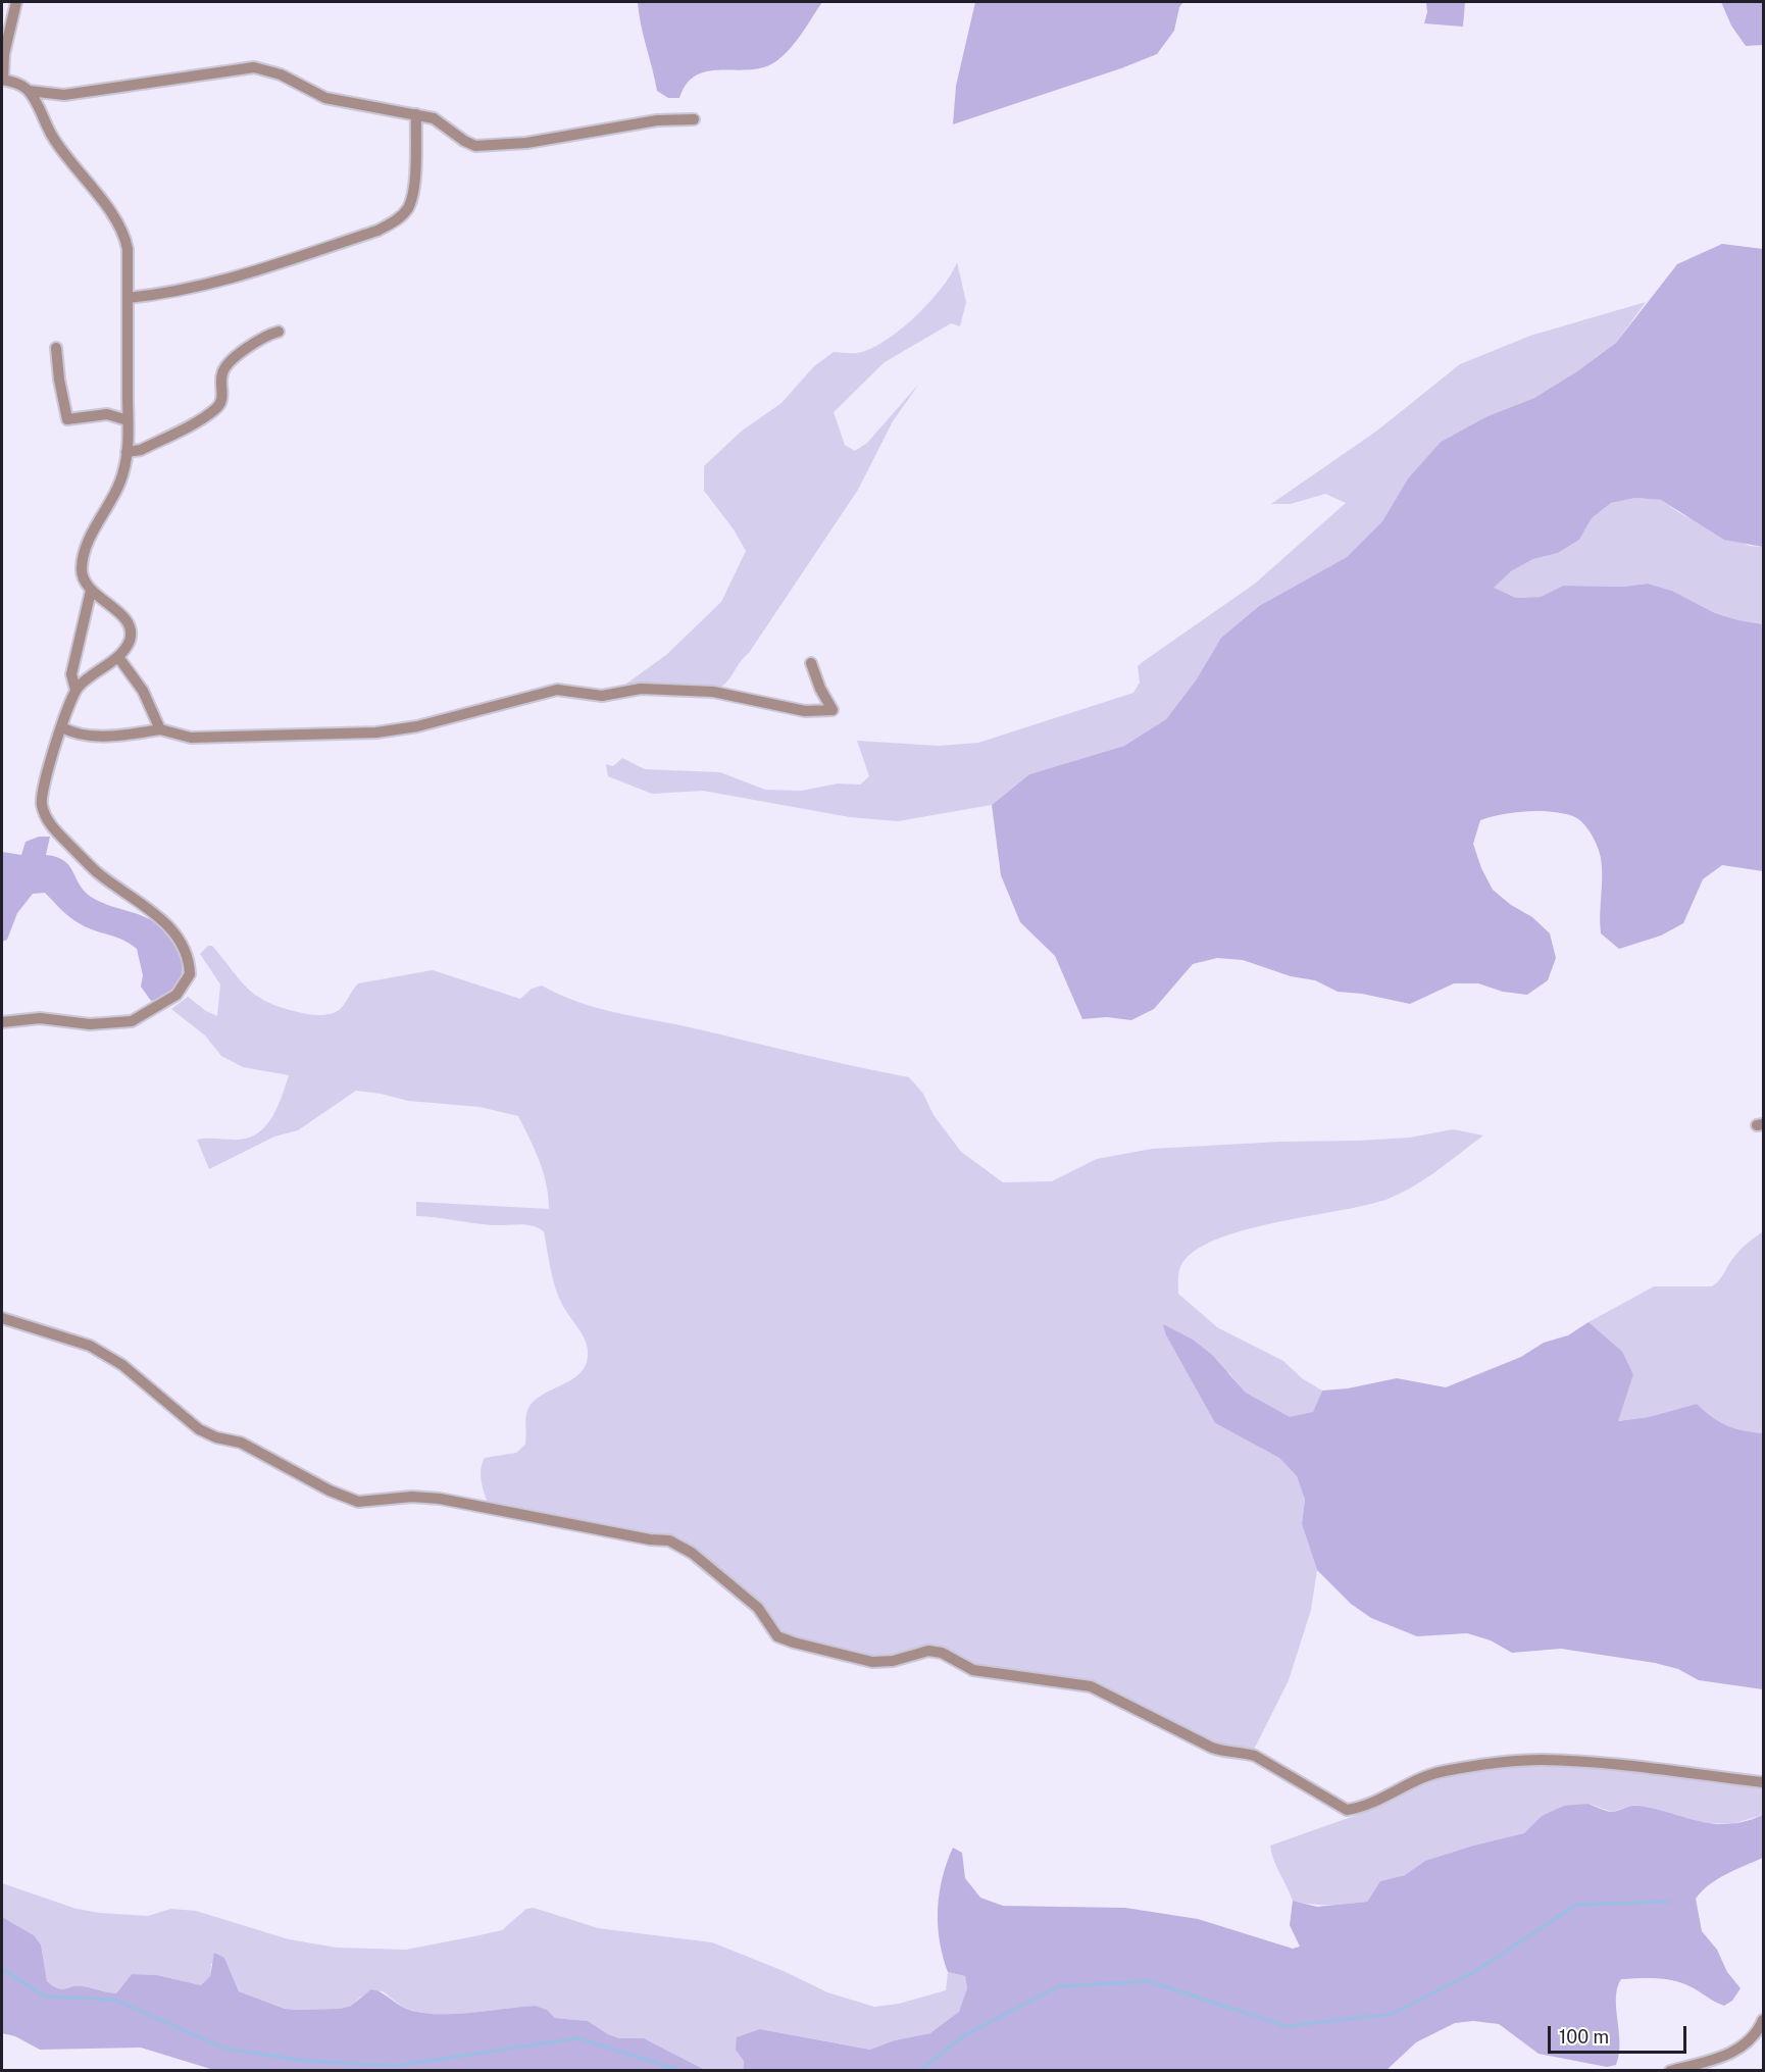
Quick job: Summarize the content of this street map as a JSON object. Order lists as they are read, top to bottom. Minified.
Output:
{"scale_bar":"100 m"}
